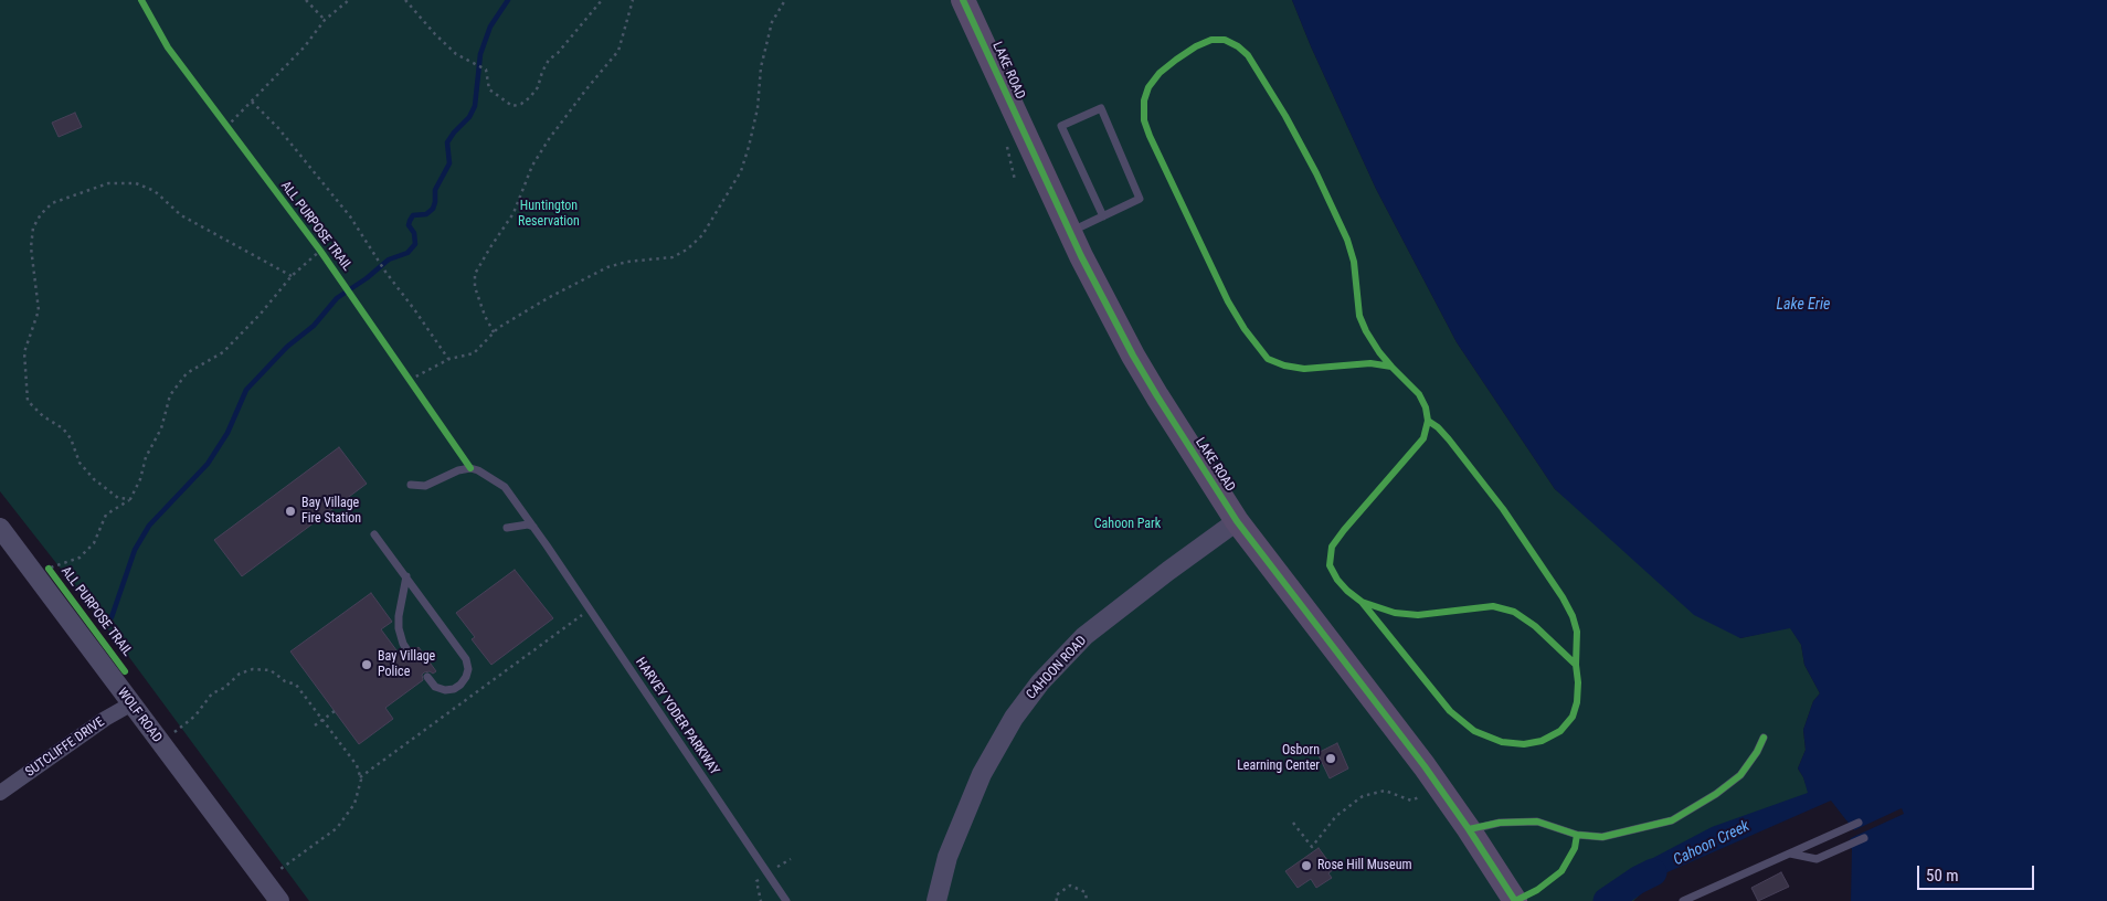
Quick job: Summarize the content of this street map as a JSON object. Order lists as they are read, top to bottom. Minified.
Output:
{"streets":{"main road":["LAKE ROAD"],"street":["CAHOON ROAD","WOLF ROAD","SUTCLIFFE DRIVE"],"lane":["HARVEY YODER PARKWAY"],"cycle path":["ALL PURPOSE TRAIL"]},"crossings":[["LAKE ROAD","CAHOON ROAD"],["WOLF ROAD","SUTCLIFFE DRIVE"]],"water":["Lake Erie","Cahoon Creek"],"parks":["Huntington Reservation","Cahoon Park"],"places":["Bay Village Fire Station","Bay Village Police","Osborn Learning Center","Rose Hill Museum"],"scale_bar":"50 m"}
